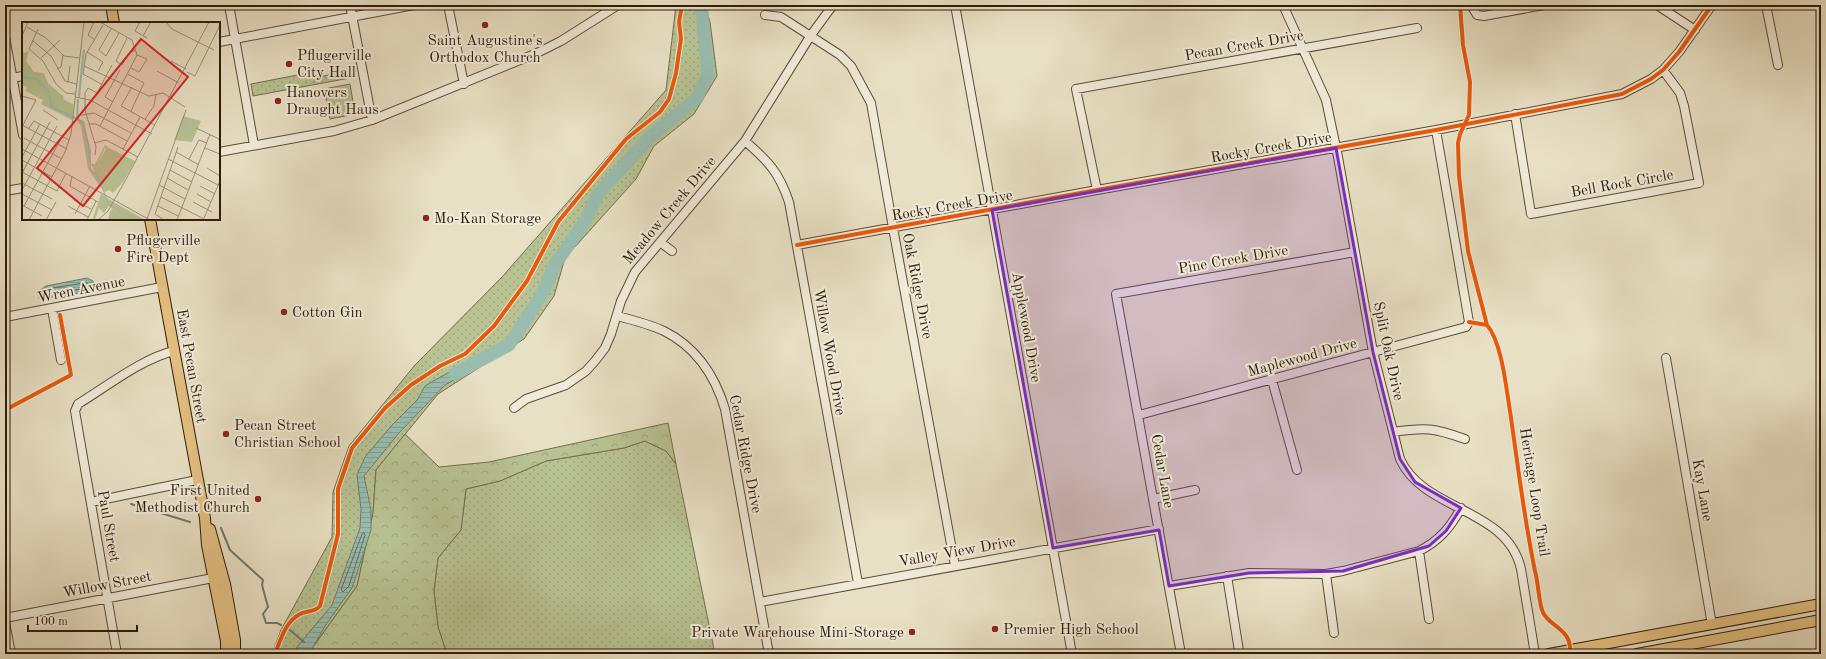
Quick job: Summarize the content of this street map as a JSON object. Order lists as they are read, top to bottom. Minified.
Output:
{"streets":{"main road":["East Pecan Street"],"street":["Pecan Creek Drive","Rocky Creek Drive","Bell Rock Circle","Meadow Creek Drive","Pine Creek Drive","Oak Ridge Drive","Wren Avenue","Applewood Drive","Split Oak Drive","Willow Wood Drive","Maplewood Drive","Cedar Ridge Drive","Cedar Lane","Kay Lane","Paul Street","Valley View Drive","Willow Street"],"cycle path":["Heritage Loop Trail"]},"crossings":[["Pecan Creek Drive","Rocky Creek Drive"],["Pecan Creek Drive","Split Oak Drive"],["Rocky Creek Drive","Bell Rock Circle"],["Rocky Creek Drive","Oak Ridge Drive"],["Rocky Creek Drive","Applewood Drive"],["Rocky Creek Drive","Split Oak Drive"],["Rocky Creek Drive","Willow Wood Drive"],["Rocky Creek Drive","Maplewood Drive"],["Meadow Creek Drive","Oak Ridge Drive"],["Meadow Creek Drive","Willow Wood Drive"],["Meadow Creek Drive","Cedar Ridge Drive"],["Pine Creek Drive","Split Oak Drive"],["Pine Creek Drive","Cedar Lane"],["Oak Ridge Drive","Valley View Drive"],["Wren Avenue","East Pecan Street"],["Applewood Drive","Valley View Drive"],["Split Oak Drive","Maplewood Drive"],["Willow Wood Drive","Valley View Drive"],["Maplewood Drive","Cedar Lane"],["East Pecan Street","Paul Street"],["East Pecan Street","Willow Street"],["Cedar Ridge Drive","Valley View Drive"],["Cedar Lane","Valley View Drive"],["Paul Street","Willow Street"]],"places":["Saint Augustine's Orthodox Church","Pflugerville City Hall","Hanovers Draught Haus","Mo-Kan Storage","Pflugerville Fire Dept","Cotton Gin","Pecan Street Christian School","First United Methodist Church","Premier High School","Private Warehouse Mini-Storage"],"scale_bar":"100 m"}
